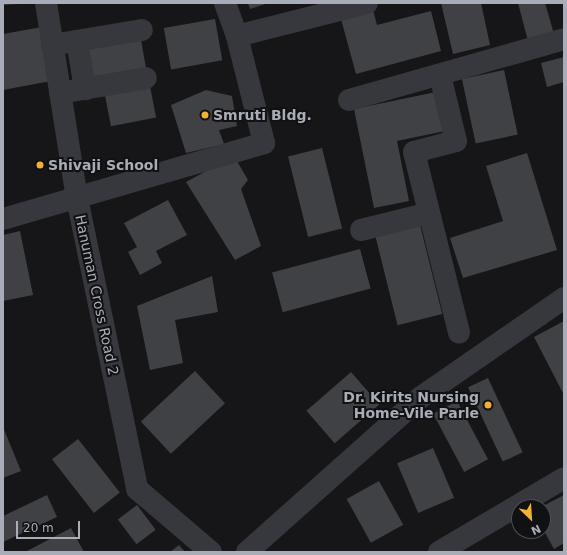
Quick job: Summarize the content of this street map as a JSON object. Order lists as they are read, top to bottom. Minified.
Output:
{"streets":{"street":["Hanuman Cross Road 2"]},"places":["Smruti Bldg.","Shivaji School","Dr. Kirits Nursing Home-Vile Parle"],"scale_bar":"20 m","north":"bottom right"}
